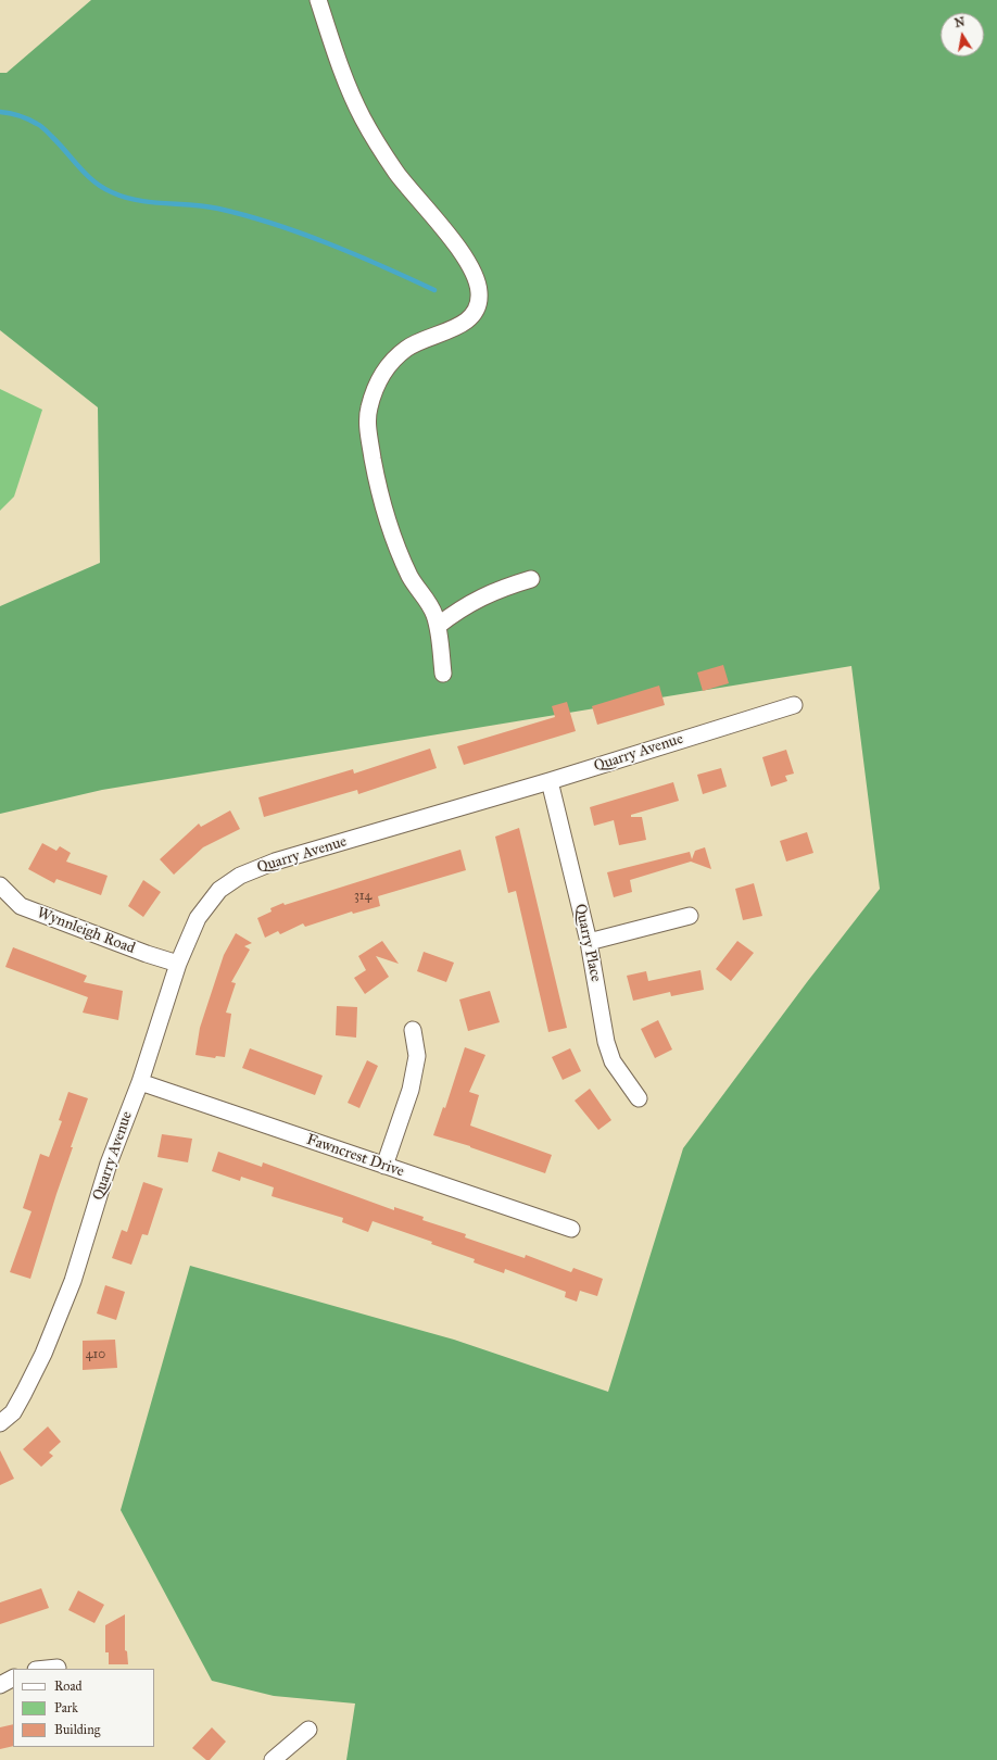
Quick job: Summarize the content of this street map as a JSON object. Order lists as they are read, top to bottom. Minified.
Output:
{"streets":{"street":["Quarry Avenue","Wynnleigh Road","Quarry Place","Fawncrest Drive"]},"crossings":[["Quarry Avenue","Wynnleigh Road"],["Quarry Avenue","Quarry Place"],["Quarry Avenue","Fawncrest Drive"]],"house_numbers":["314","410"],"legend":["Road","Park","Building"],"north":"top"}
